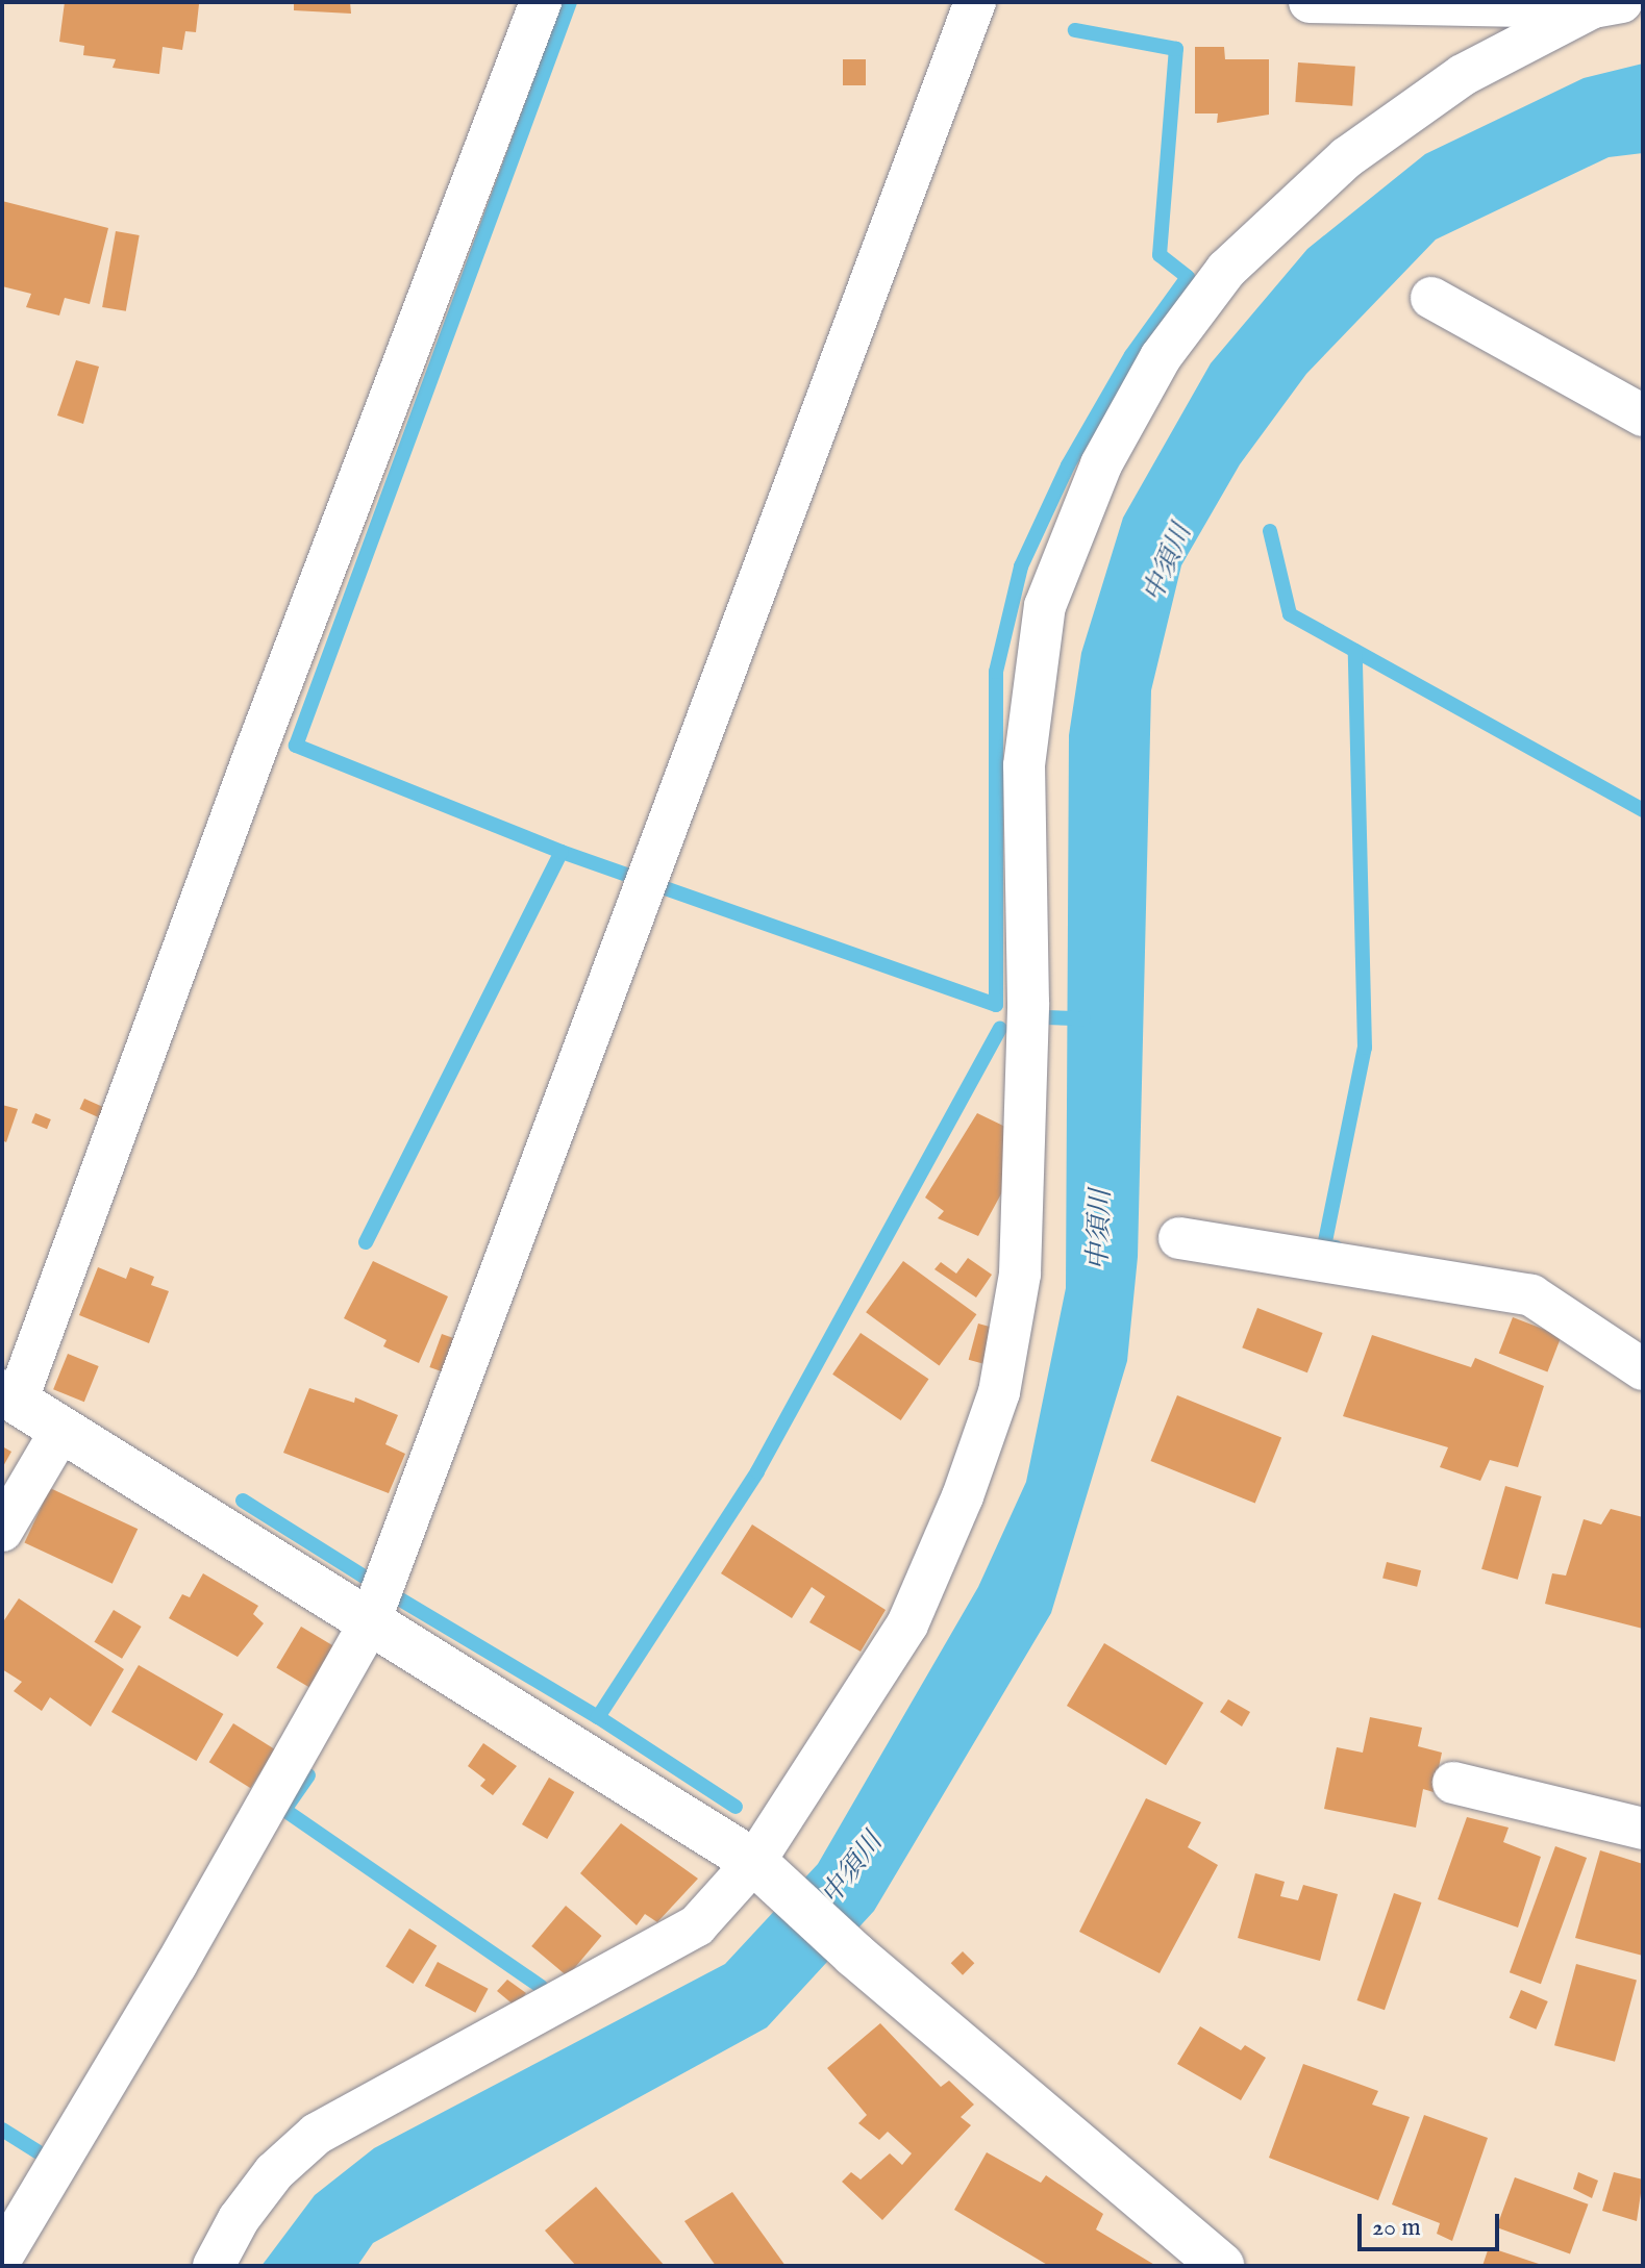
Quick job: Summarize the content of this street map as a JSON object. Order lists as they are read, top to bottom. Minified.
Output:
{"water":["中須川"],"scale_bar":"20 m"}
